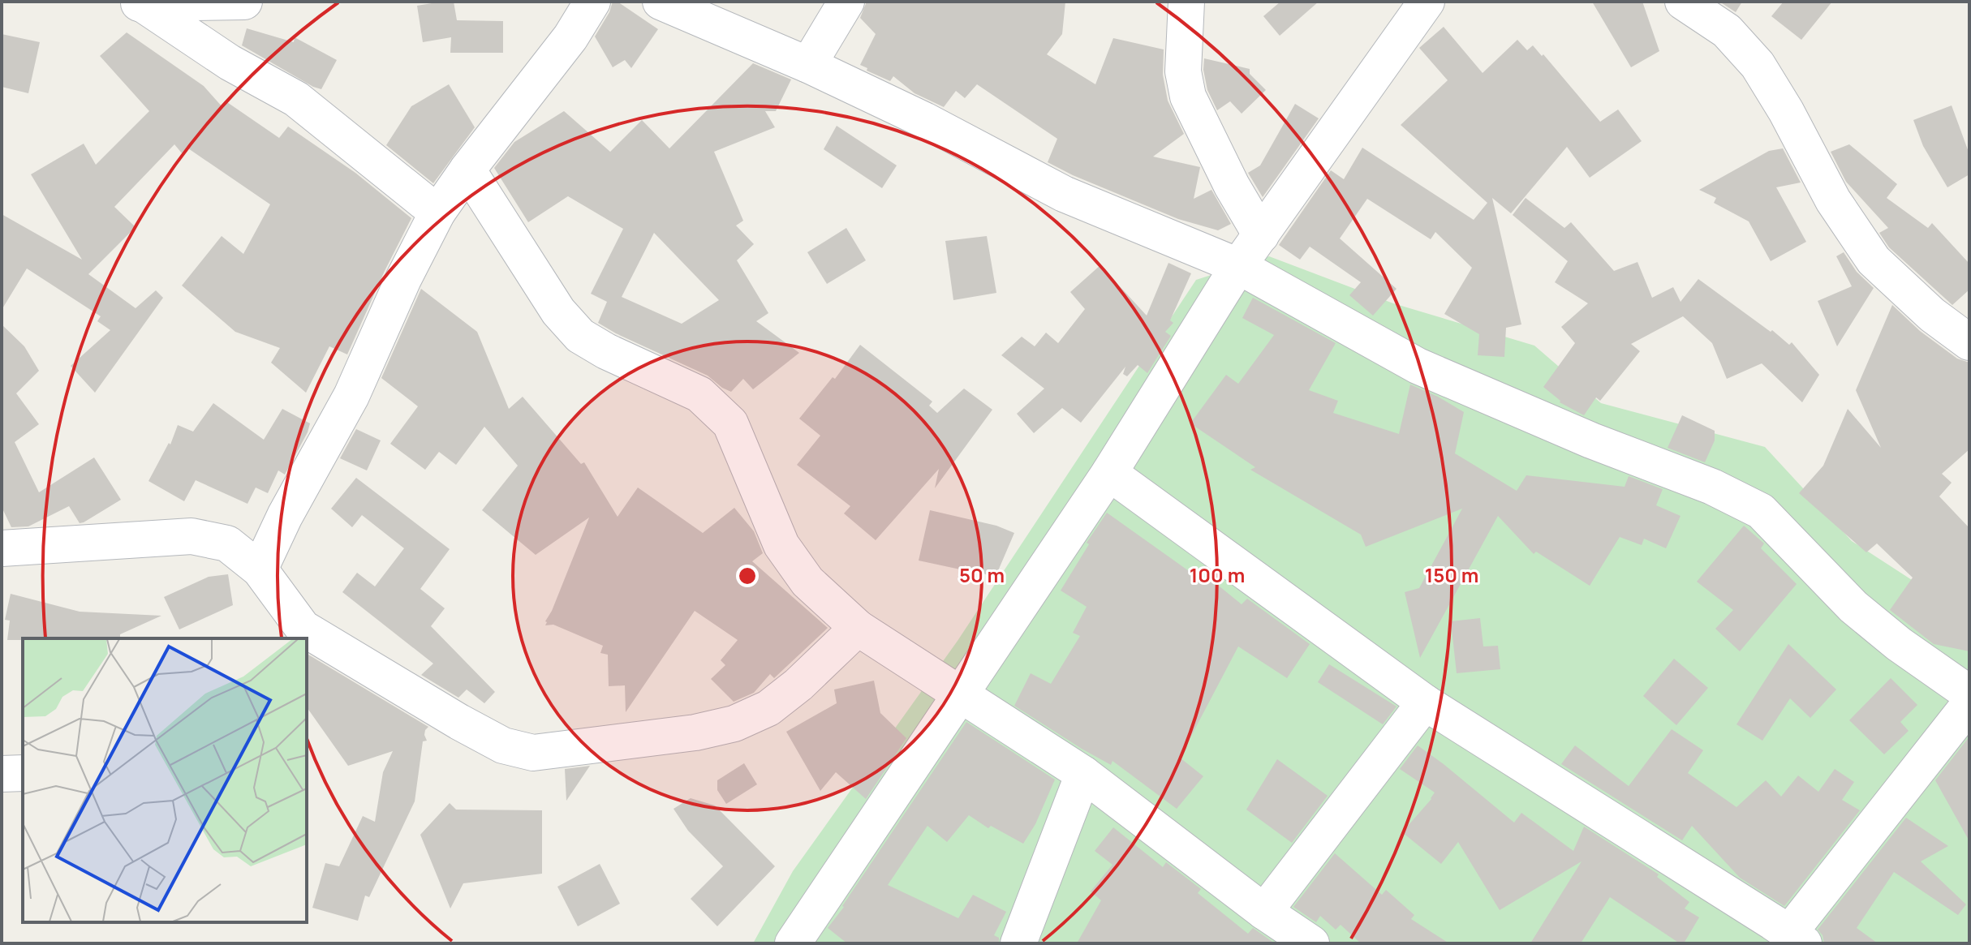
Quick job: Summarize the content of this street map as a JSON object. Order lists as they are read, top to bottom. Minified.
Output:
{"rings":["50 m","100 m","150 m"]}
